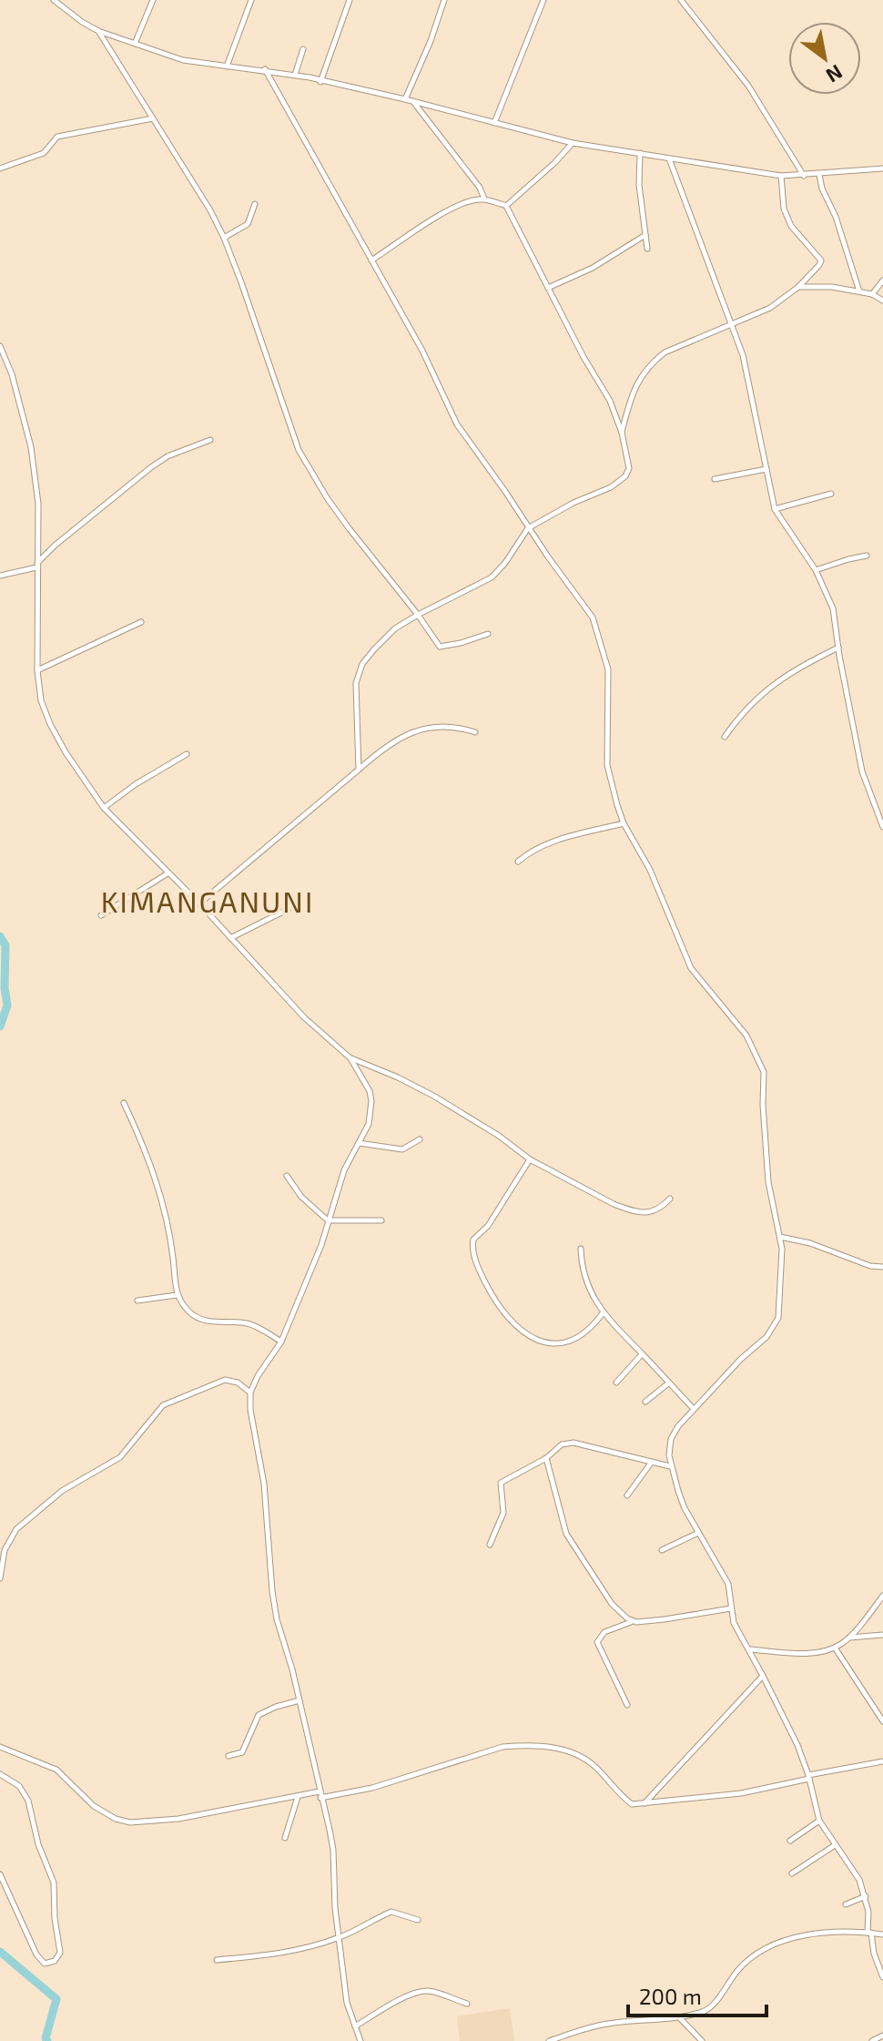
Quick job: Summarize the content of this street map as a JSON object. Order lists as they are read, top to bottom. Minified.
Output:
{"districts":["KIMANGANUNI"],"scale_bar":"200 m","north":"bottom right"}
